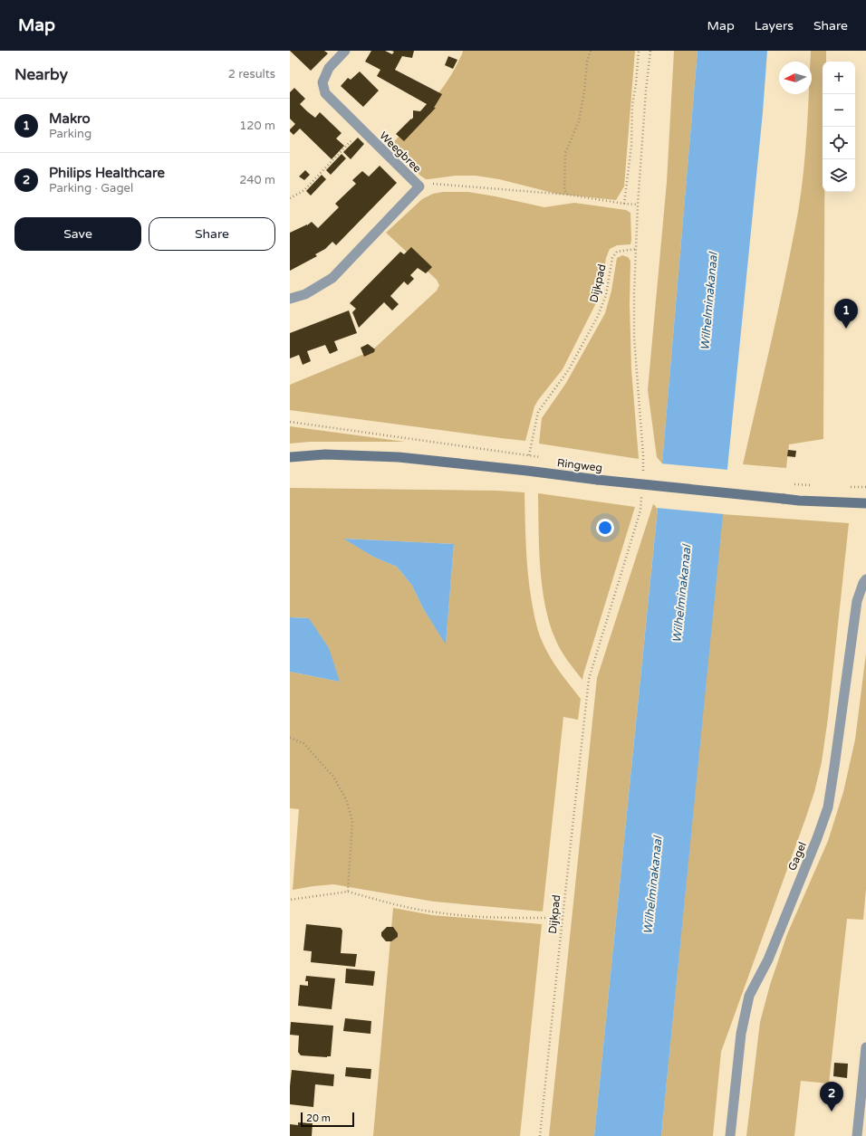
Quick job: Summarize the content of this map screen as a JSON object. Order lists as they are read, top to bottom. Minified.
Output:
{"streets":{"main road":["Ringweg"],"street":["Weegbree","Gagel"],"path":["Dijkpad"]},"water":["Wilhelminakanaal"],"scale_bar":"20 m","north":"left","page":{"header":"Map","nav":["Map","Layers","Share"],"heading":["Nearby","2 results"],"map_buttons":["+","−"],"list":[{"mark":"1","name":"Makro","note":"Parking","value":"120 m"},{"mark":"2","name":"Philips Healthcare","note":"Parking · Gagel","value":"240 m"}],"buttons":["Save","Share"],"pins":["1","2"],"scale":"20 m"}}
